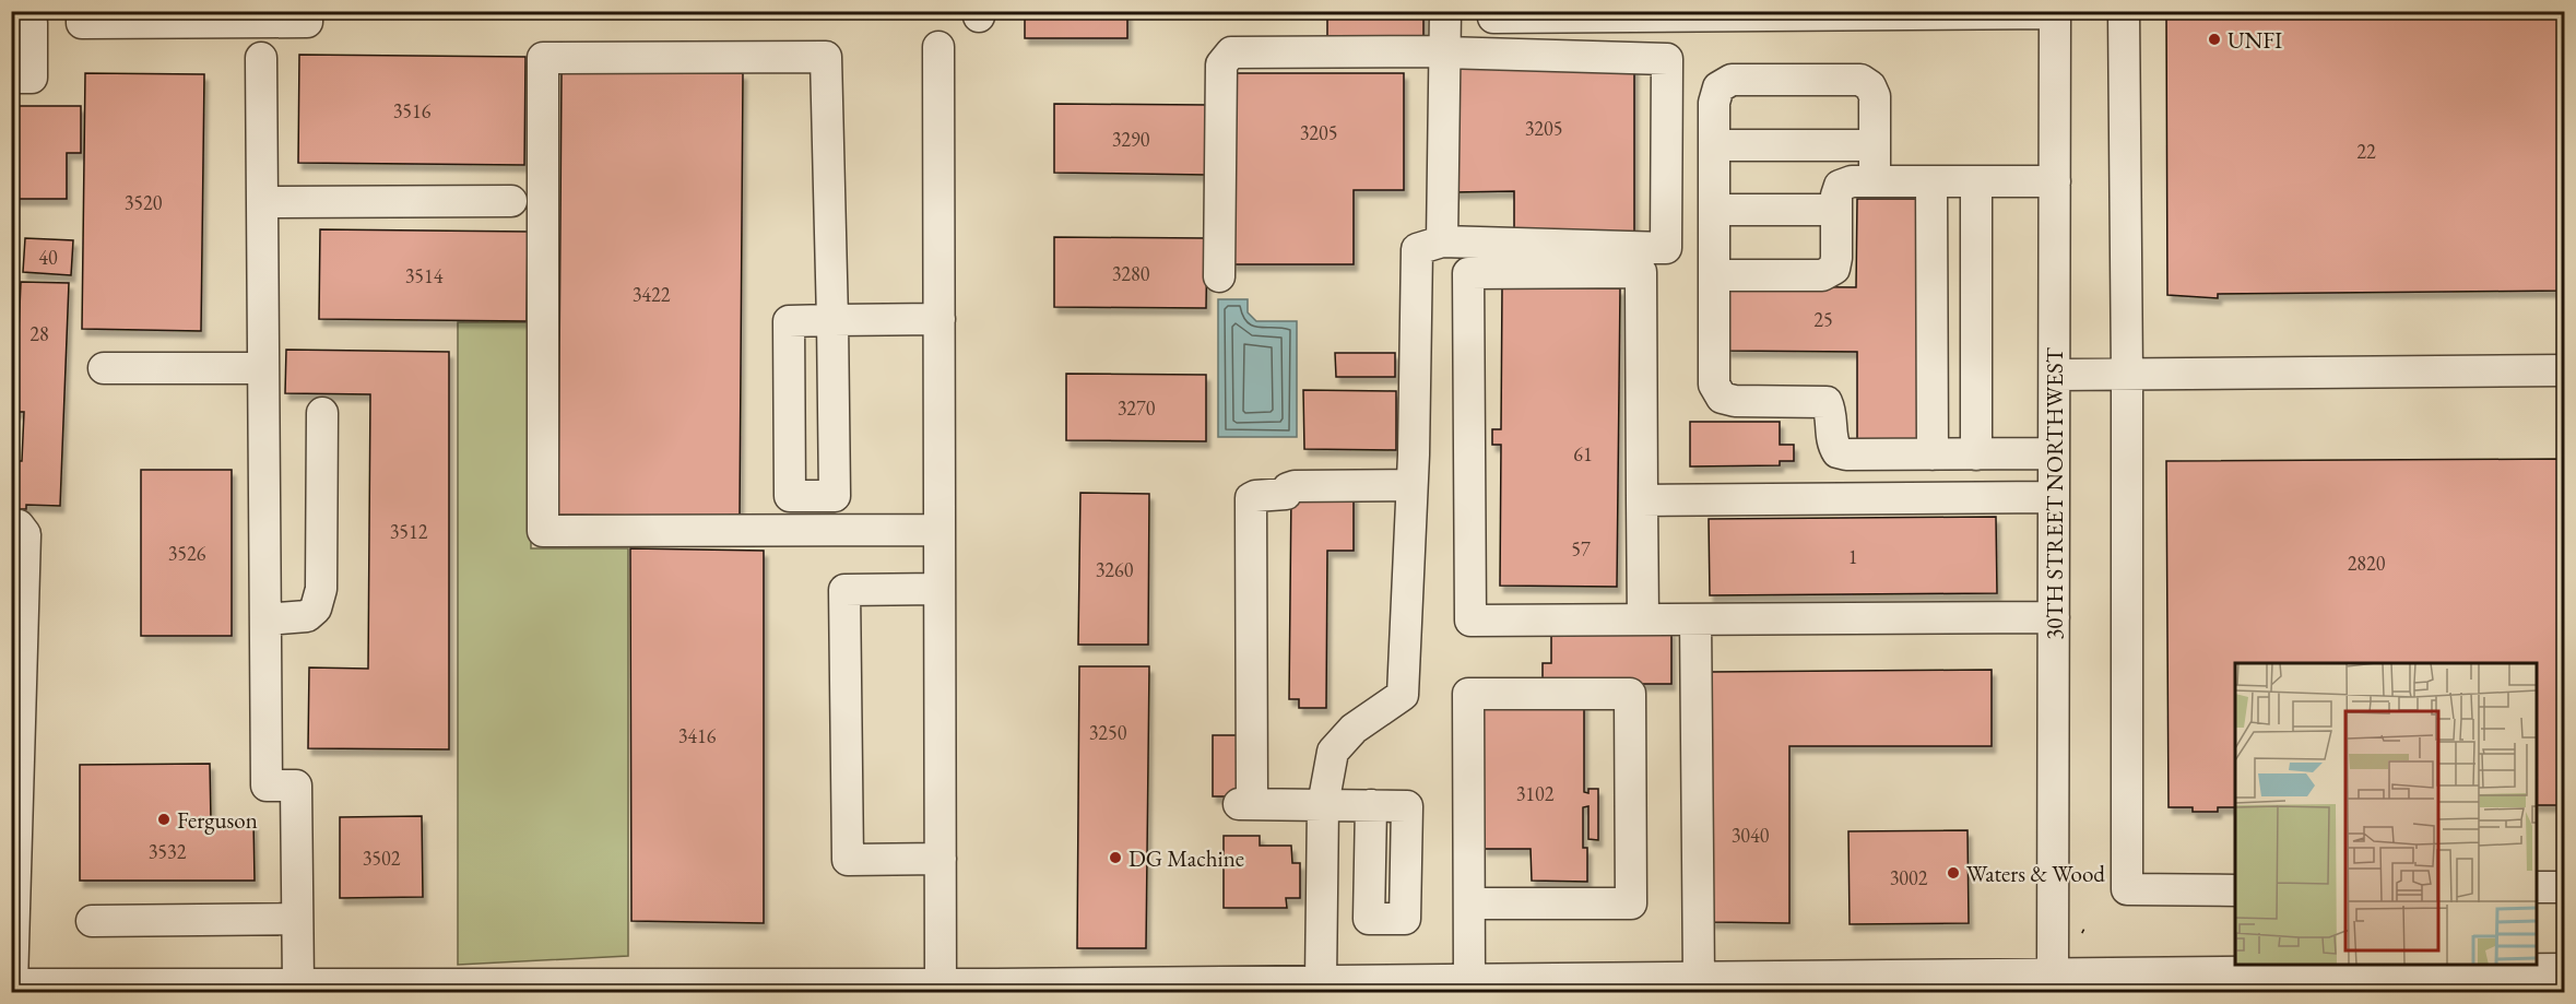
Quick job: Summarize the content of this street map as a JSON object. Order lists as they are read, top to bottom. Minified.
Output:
{"streets":{"street":["30TH STREET NORTHWEST"]},"places":["UNFI","Ferguson","DG Machine","Waters & Wood"],"house_numbers":["3516","3205","3205","3290","22","3520","40","3280","3514","3422","25","28","3270","61","3512","57","3526","1","2820","3260","3250","3416","3102","3040","3532","3502","3002"]}
